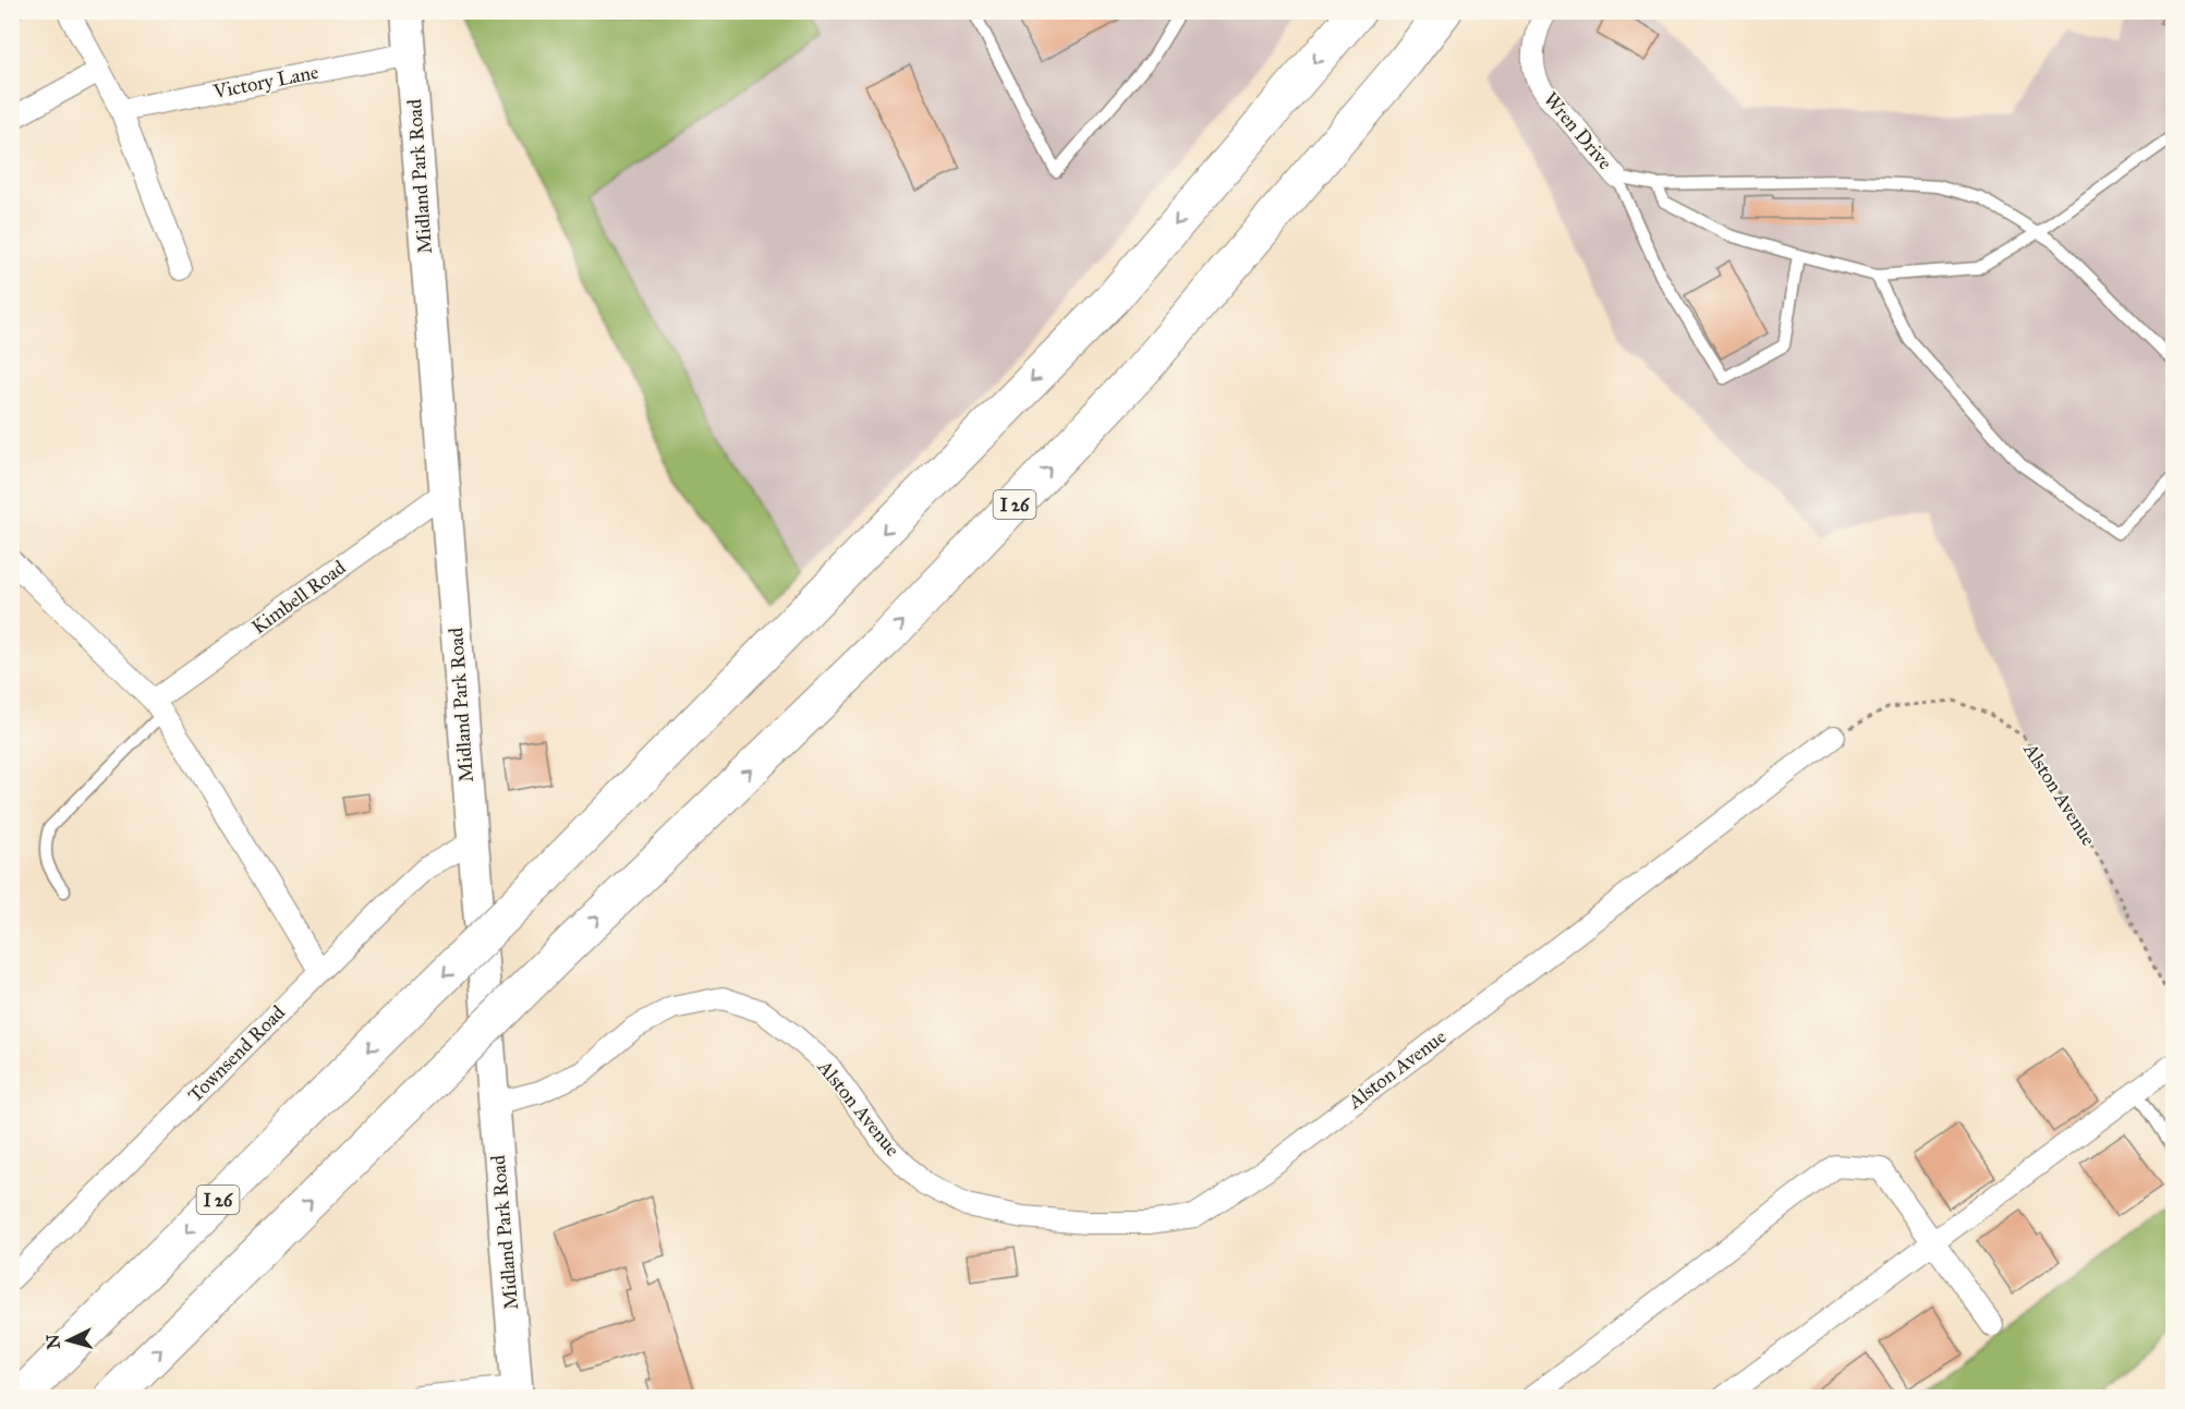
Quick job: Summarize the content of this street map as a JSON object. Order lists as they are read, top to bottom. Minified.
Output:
{"streets":{"highway":["I 26"],"street":["Victory Lane","Wren Drive","Midland Park Road","Kimbell Road","Alston Avenue","Townsend Road"]},"crossings":[["Victory Lane","Midland Park Road"],["Midland Park Road","Kimbell Road"],["Midland Park Road","Alston Avenue"],["Midland Park Road","Townsend Road"]],"north":"left"}
